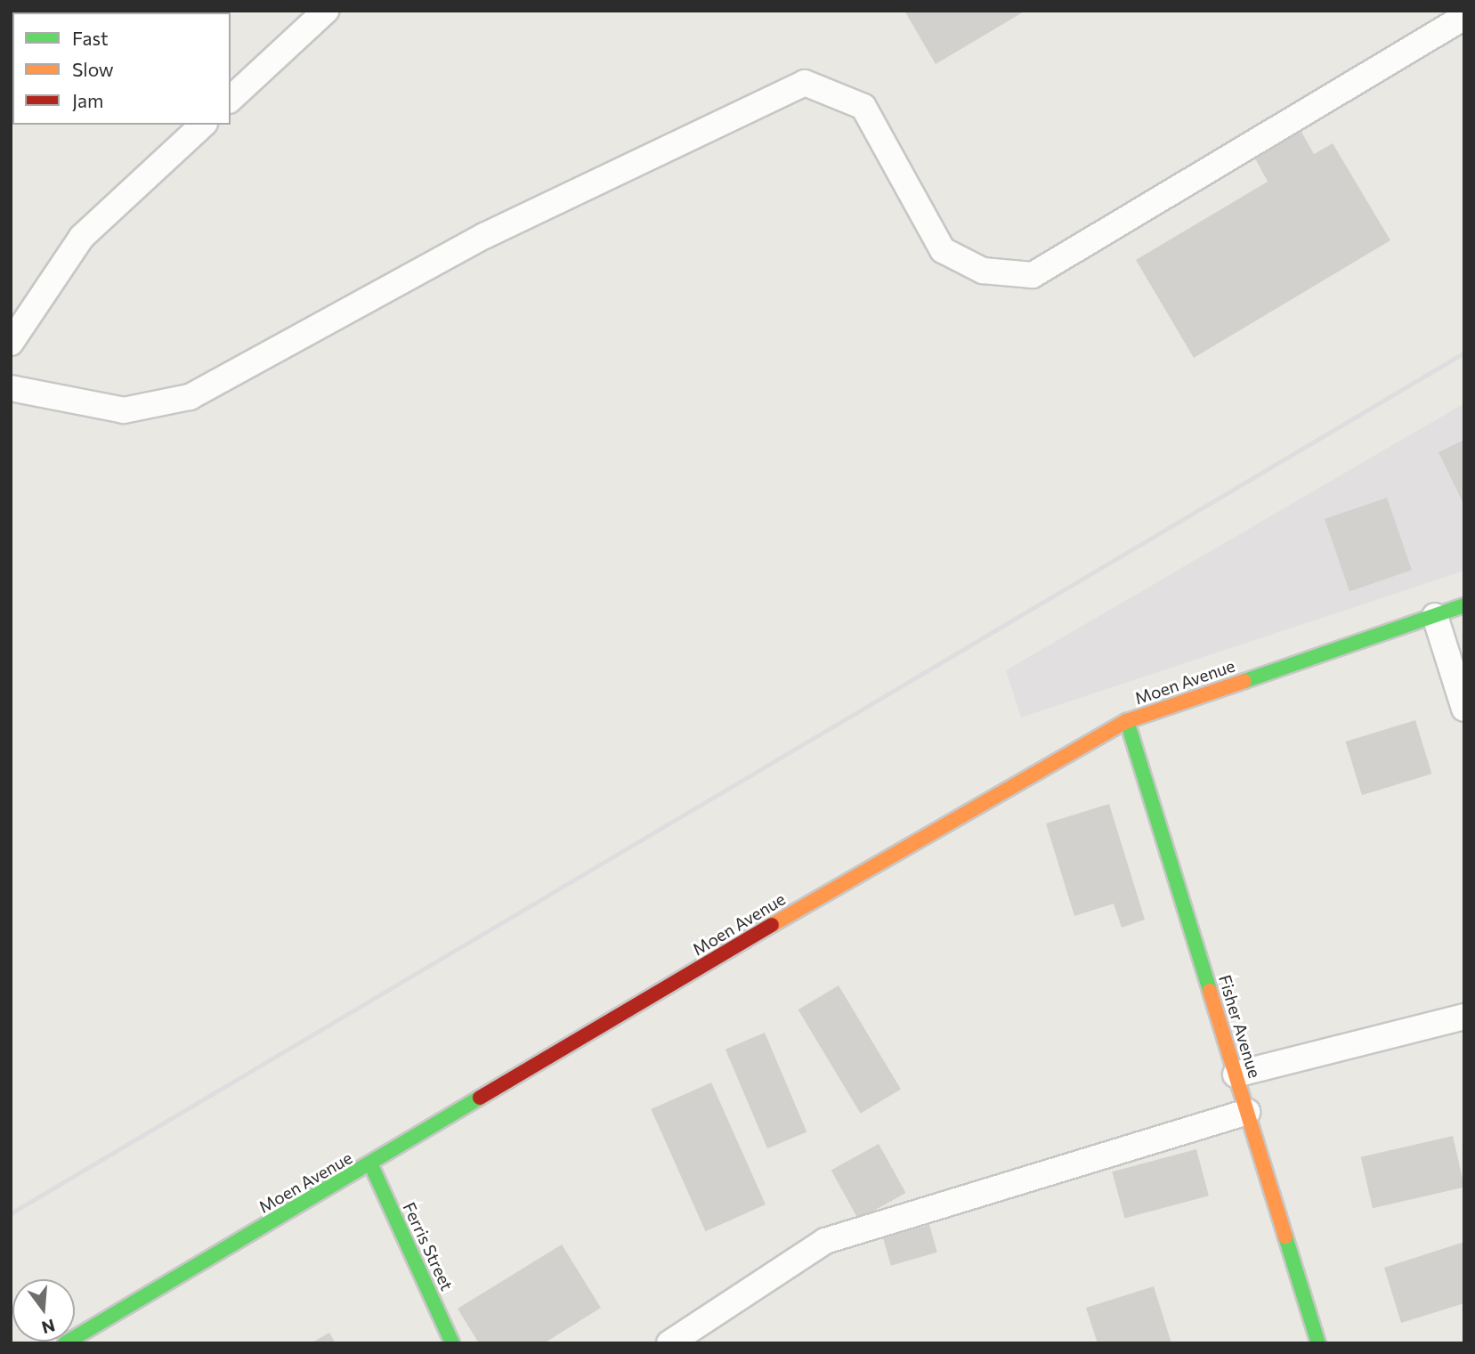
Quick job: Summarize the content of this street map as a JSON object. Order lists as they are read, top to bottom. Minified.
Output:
{"streets":{"street":["Moen Avenue","Fisher Avenue","Ferris Street"]},"crossings":[["Moen Avenue","Fisher Avenue"],["Moen Avenue","Ferris Street"]],"legend":["Fast","Slow","Jam"],"north":"bottom"}
